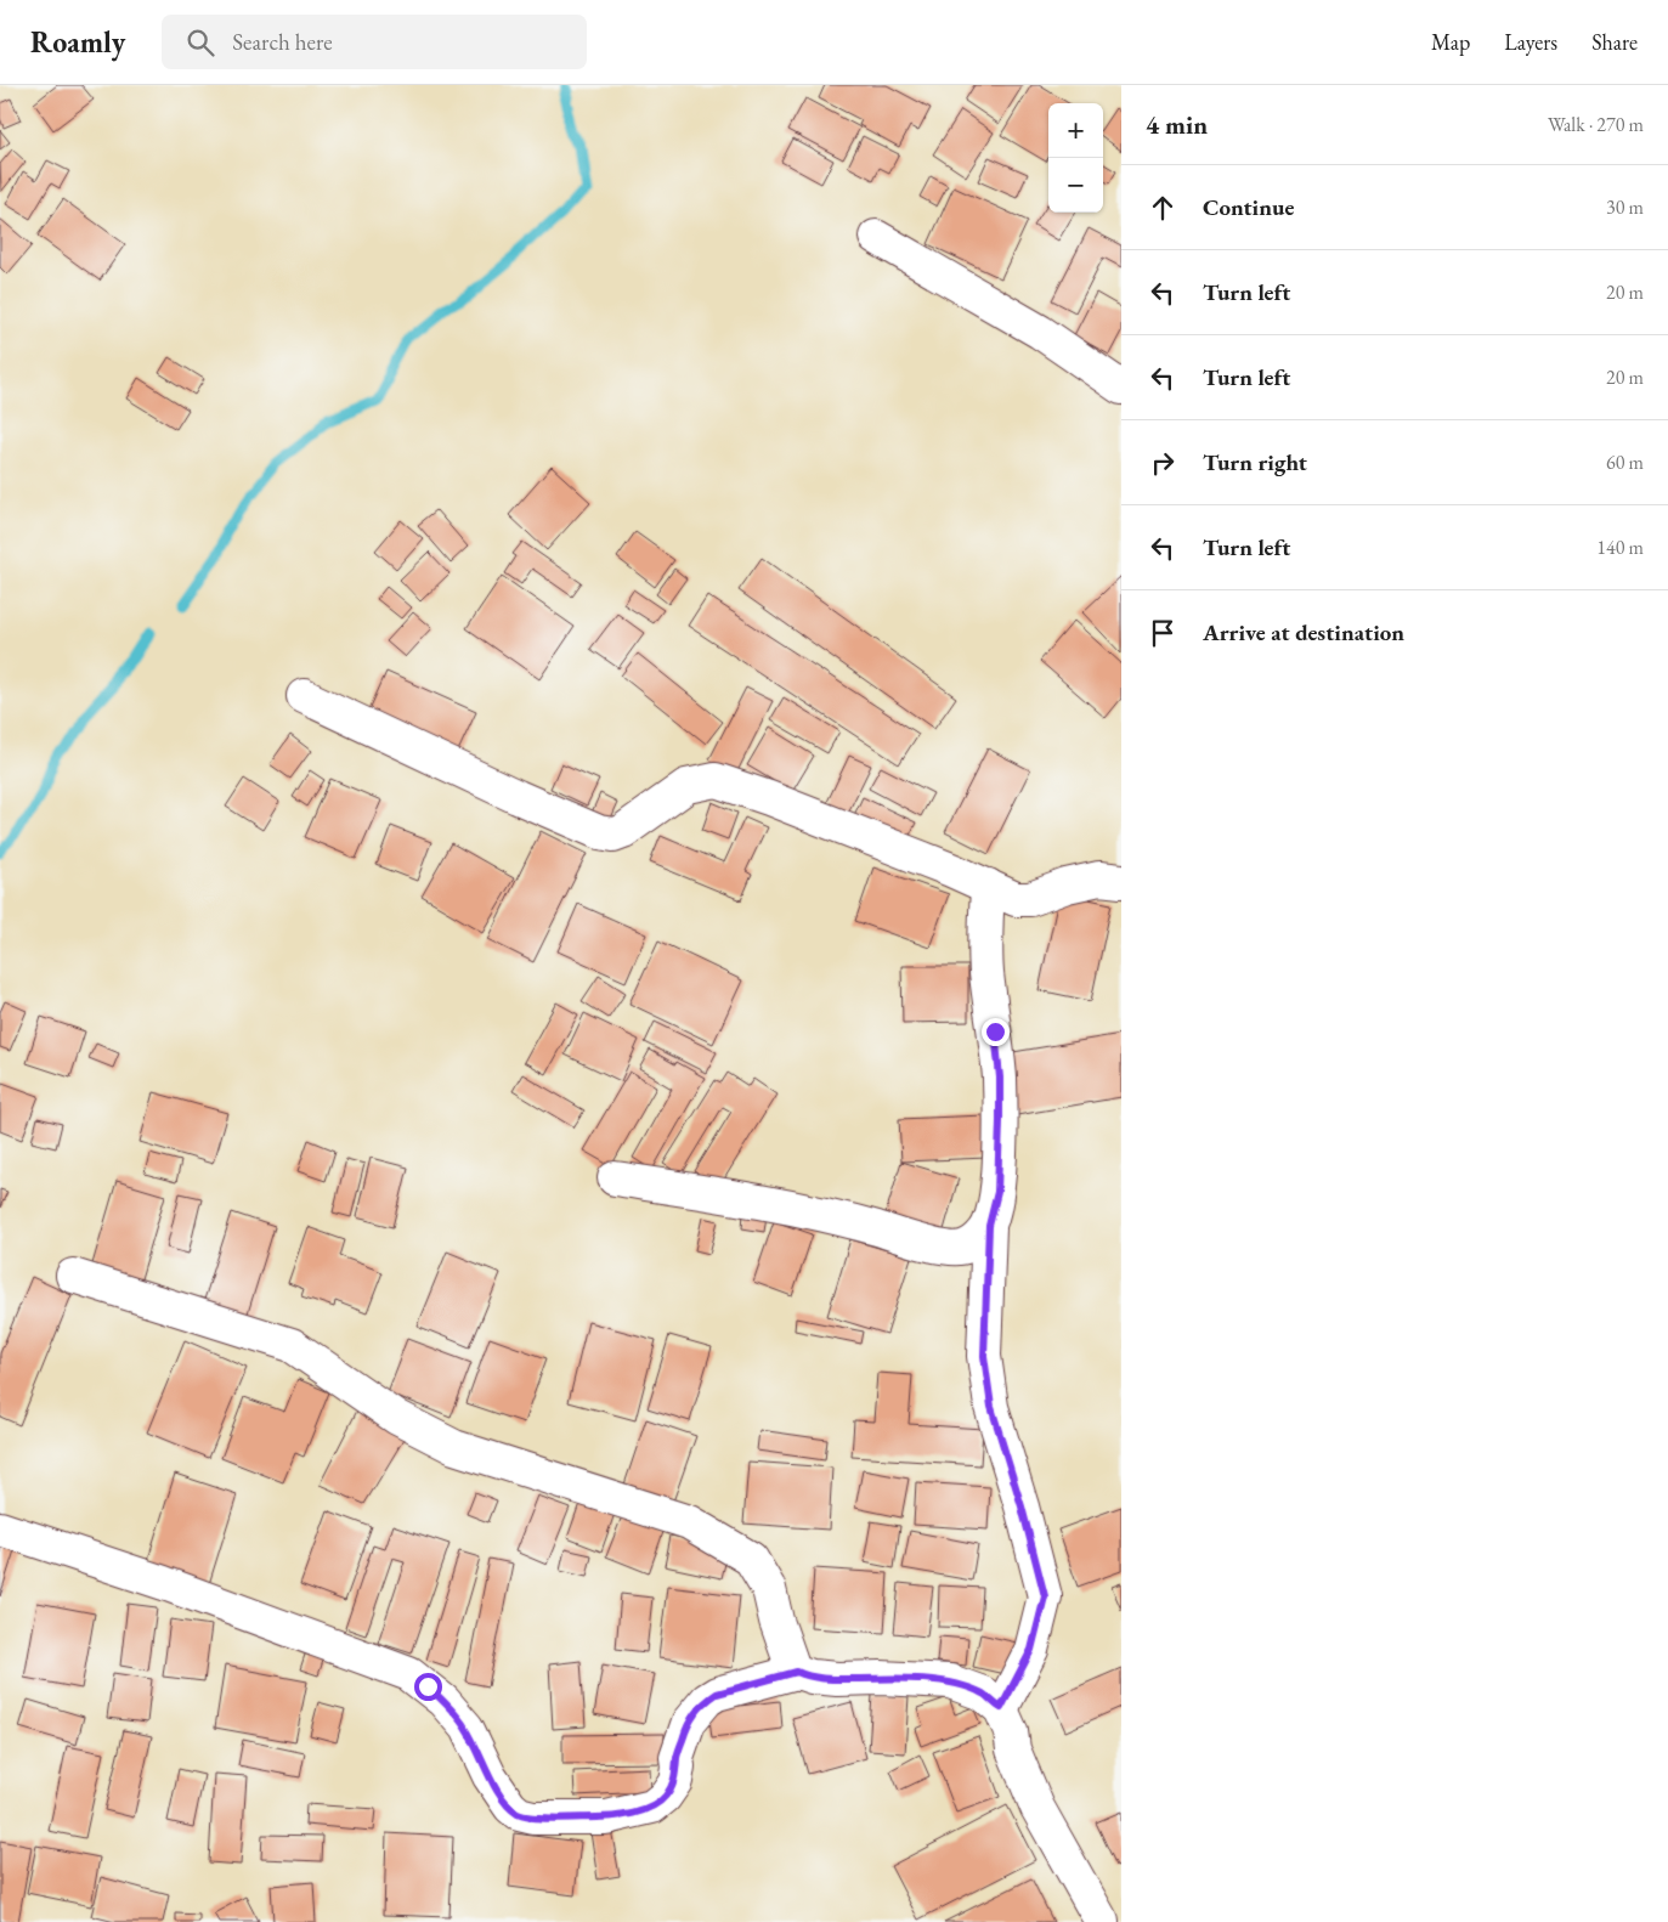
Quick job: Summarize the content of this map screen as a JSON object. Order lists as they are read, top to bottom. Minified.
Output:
{"page":{"header":"Roamly","search":"Search here","nav":["Map","Layers","Share"],"heading":["4 min","Walk · 270 m"],"map_buttons":["+","−"],"list":[["Continue","30 m"],["Turn left","20 m"],["Turn left","20 m"],["Turn right","60 m"],["Turn left","140 m"],"Arrive at destination"]}}
